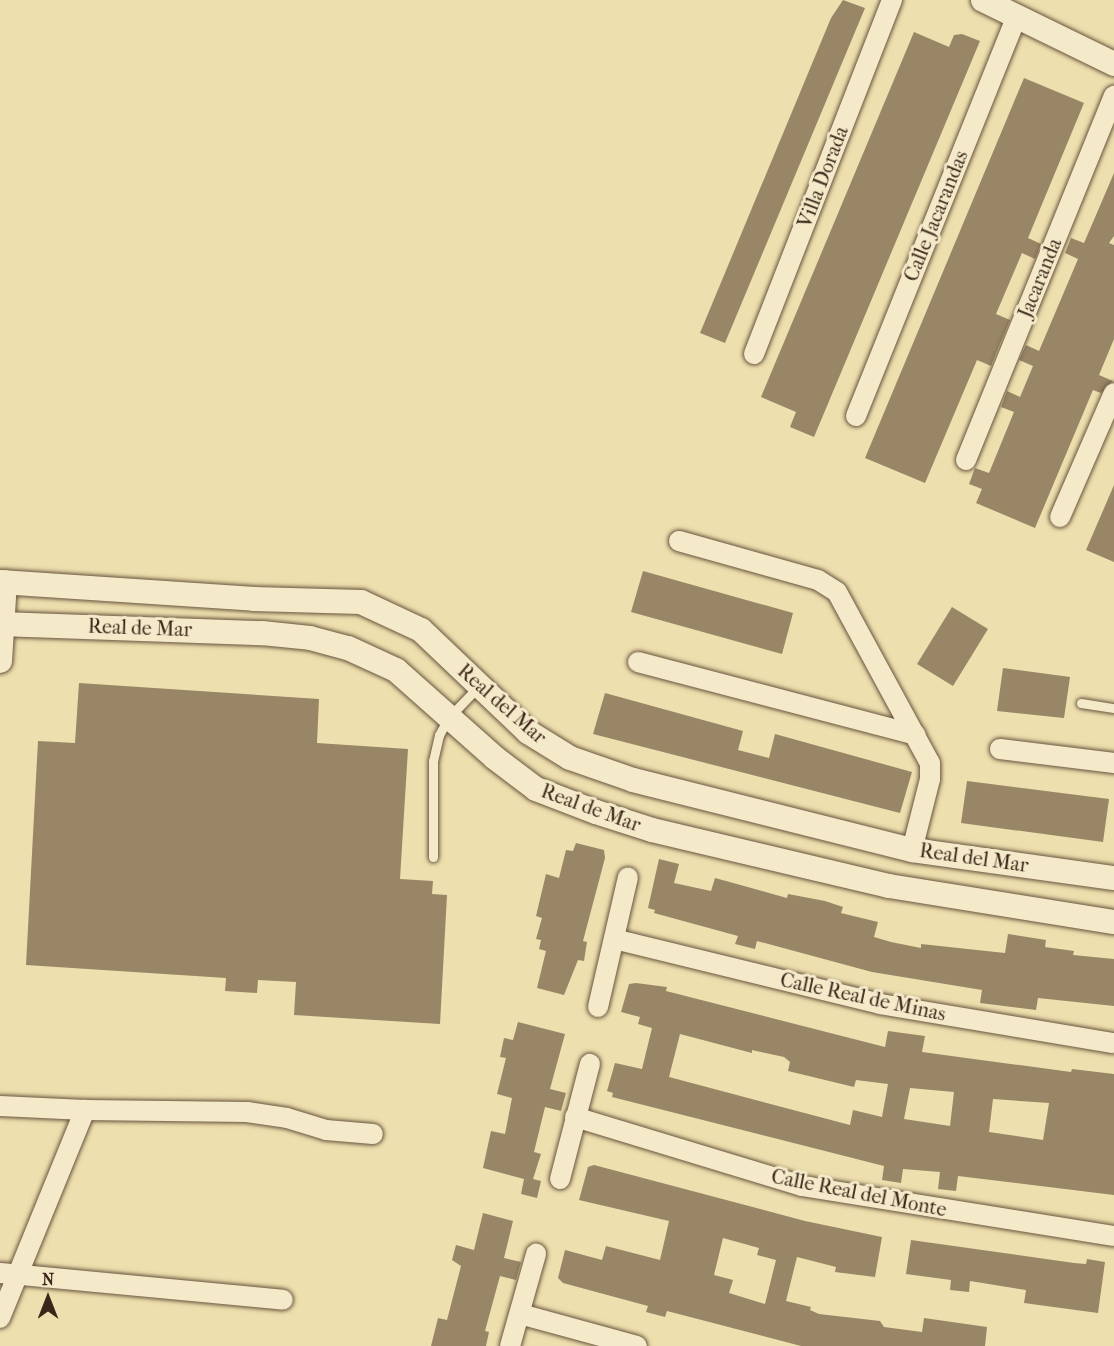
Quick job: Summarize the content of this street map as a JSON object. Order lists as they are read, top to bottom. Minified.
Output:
{"streets":{"street":["Villa Dorada","Calle Jacarandas","Jacaranda","Real de Mar","Real del Mar","Calle Real de Minas","Calle Real del Monte"]},"north":"top"}
